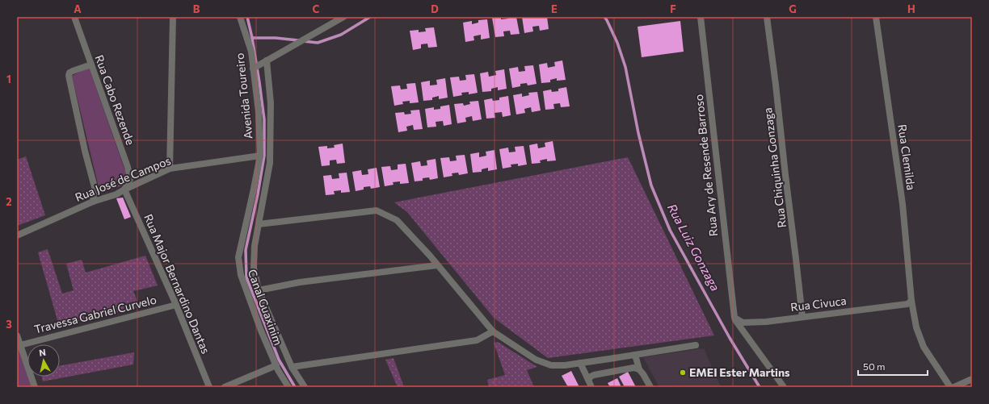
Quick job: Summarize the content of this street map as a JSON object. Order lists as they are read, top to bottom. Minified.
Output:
{"streets":{"street":["Avenida Toureiro","Rua Cabo Rezende","Rua Clemilda","Rua Ary de Resende Barroso","Rua Chiquinha Gonzaga","Rua José de Campos","Rua Major Bernardino Dantas","Rua Civuca","Canal Guaxinim","Travessa Gabriel Curvelo"]},"crossings":[["Avenida Toureiro","Rua José de Campos"],["Avenida Toureiro","Canal Guaxinim"],["Rua Cabo Rezende","Rua José de Campos"],["Rua Cabo Rezende","Rua Major Bernardino Dantas"],["Rua Clemilda","Rua Civuca"],["Rua Ary de Resende Barroso","Rua Civuca"],["Rua Chiquinha Gonzaga","Rua Civuca"],["Rua José de Campos","Rua Major Bernardino Dantas"],["Rua José de Campos","Canal Guaxinim"],["Rua Major Bernardino Dantas","Travessa Gabriel Curvelo"]],"water":["Rua Luiz Gonzaga"],"places":["EMEI Ester Martins"],"scale_bar":"50 m","north":"top","grid":{"columns":["A","B","C","D","E","F","G","H"],"rows":["1","2","3"]}}
